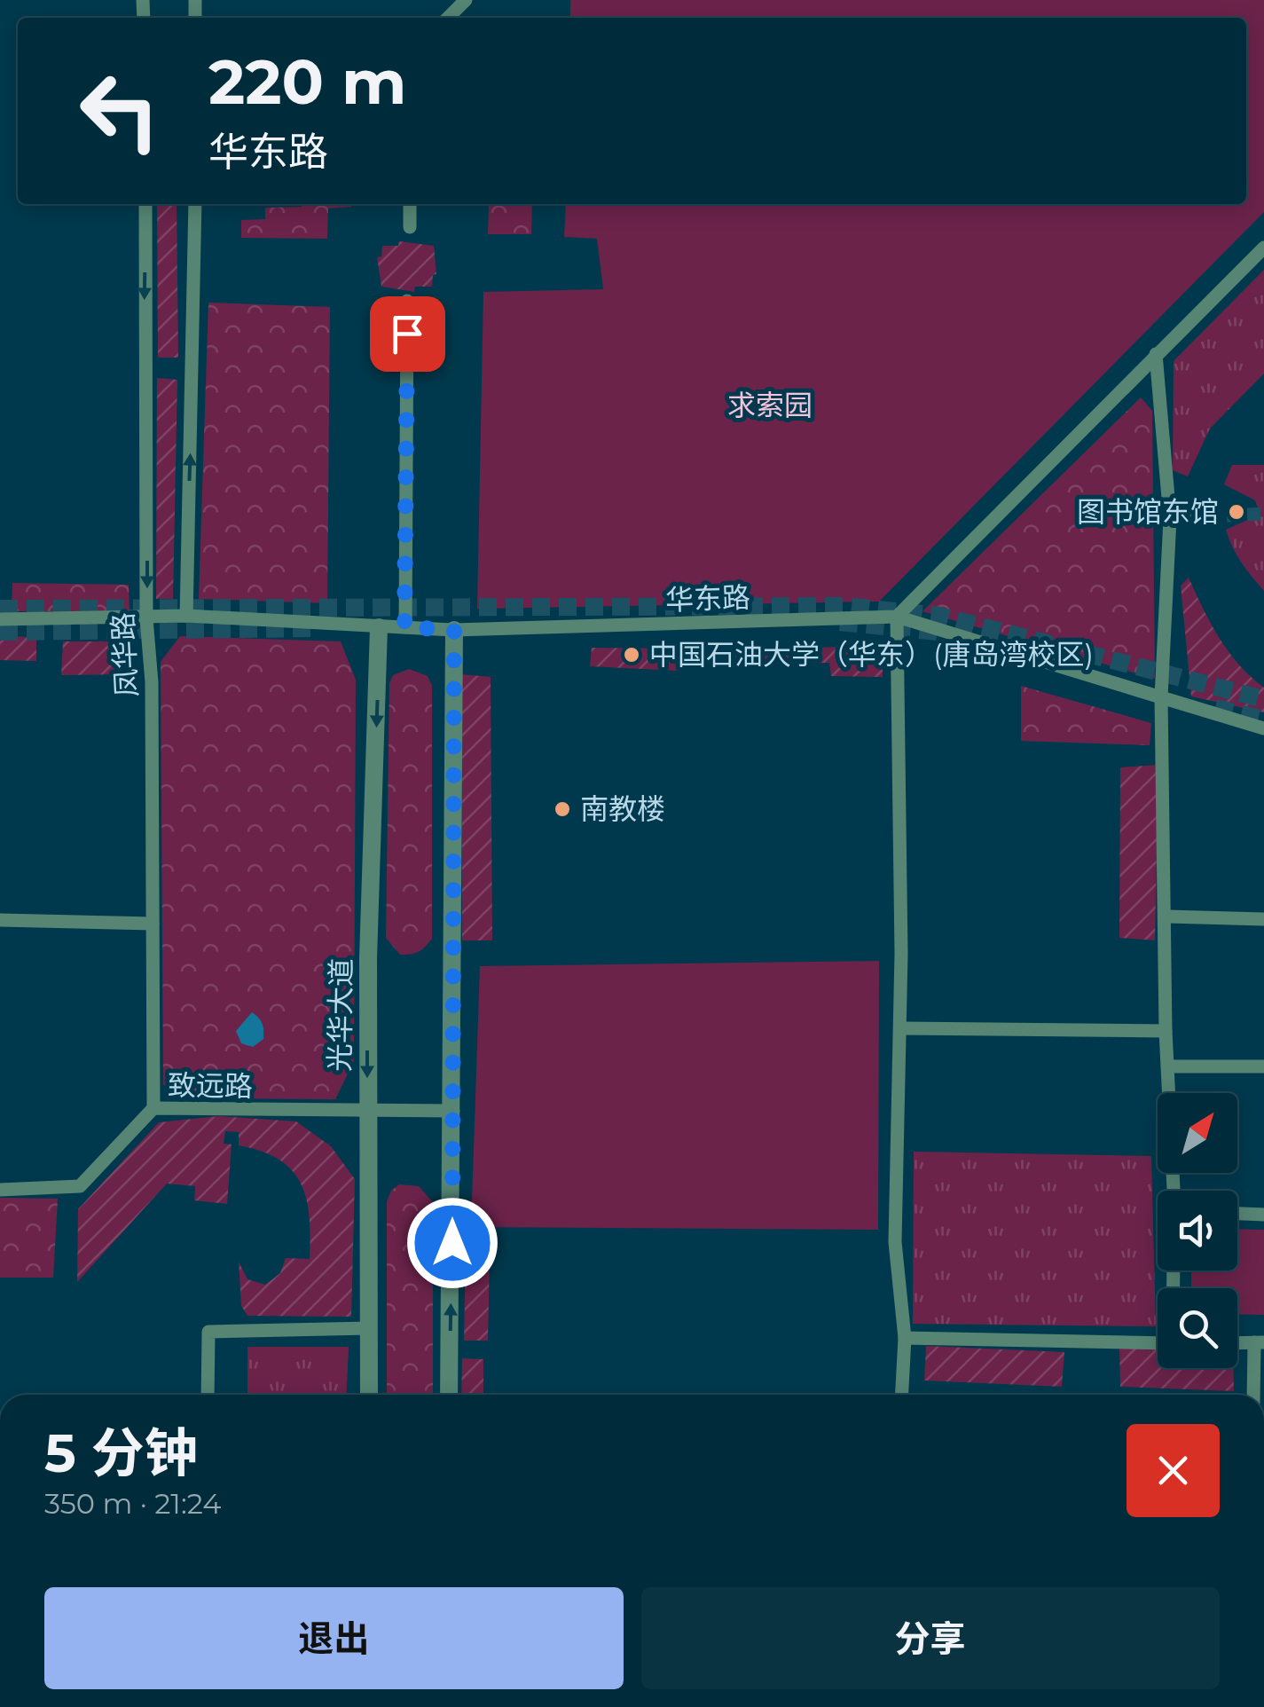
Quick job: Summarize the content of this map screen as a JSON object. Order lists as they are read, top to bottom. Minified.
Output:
{"streets":{"street":["华东路","凤华路","光华大道","致远路"]},"crossings":[["华东路","凤华路"],["华东路","光华大道"],["凤华路","致远路"],["光华大道","致远路"]],"parks":["求索园"],"places":["图书馆东馆","中国石油大学（华东）(唐岛湾校区)","南教楼"],"north":"top right","page":{"turn":["220 m","华东路"],"heading":["5 分钟","350 m · 21:24"],"buttons":["退出","分享"]}}
